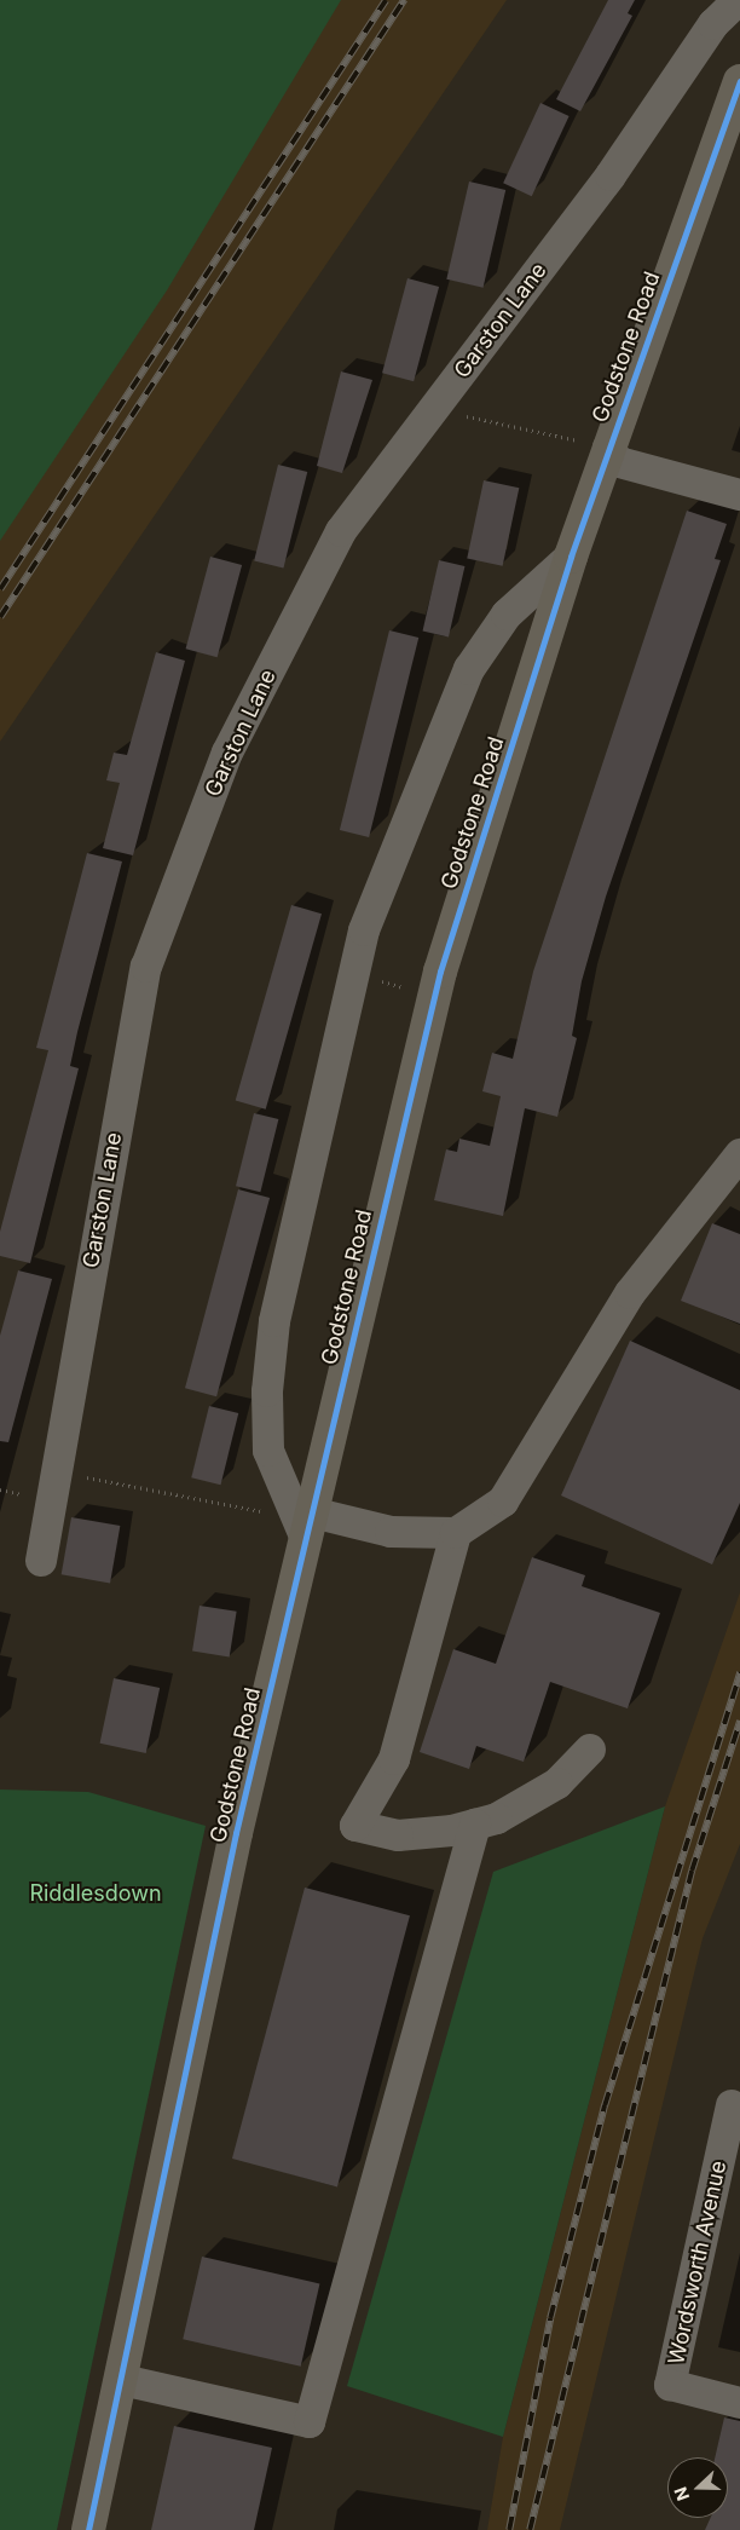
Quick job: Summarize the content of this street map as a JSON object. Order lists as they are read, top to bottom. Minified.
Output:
{"streets":{"highway":["Godstone Road"],"street":["Garston Lane","Wordsworth Avenue"]},"parks":["Riddlesdown"],"north":"left"}
